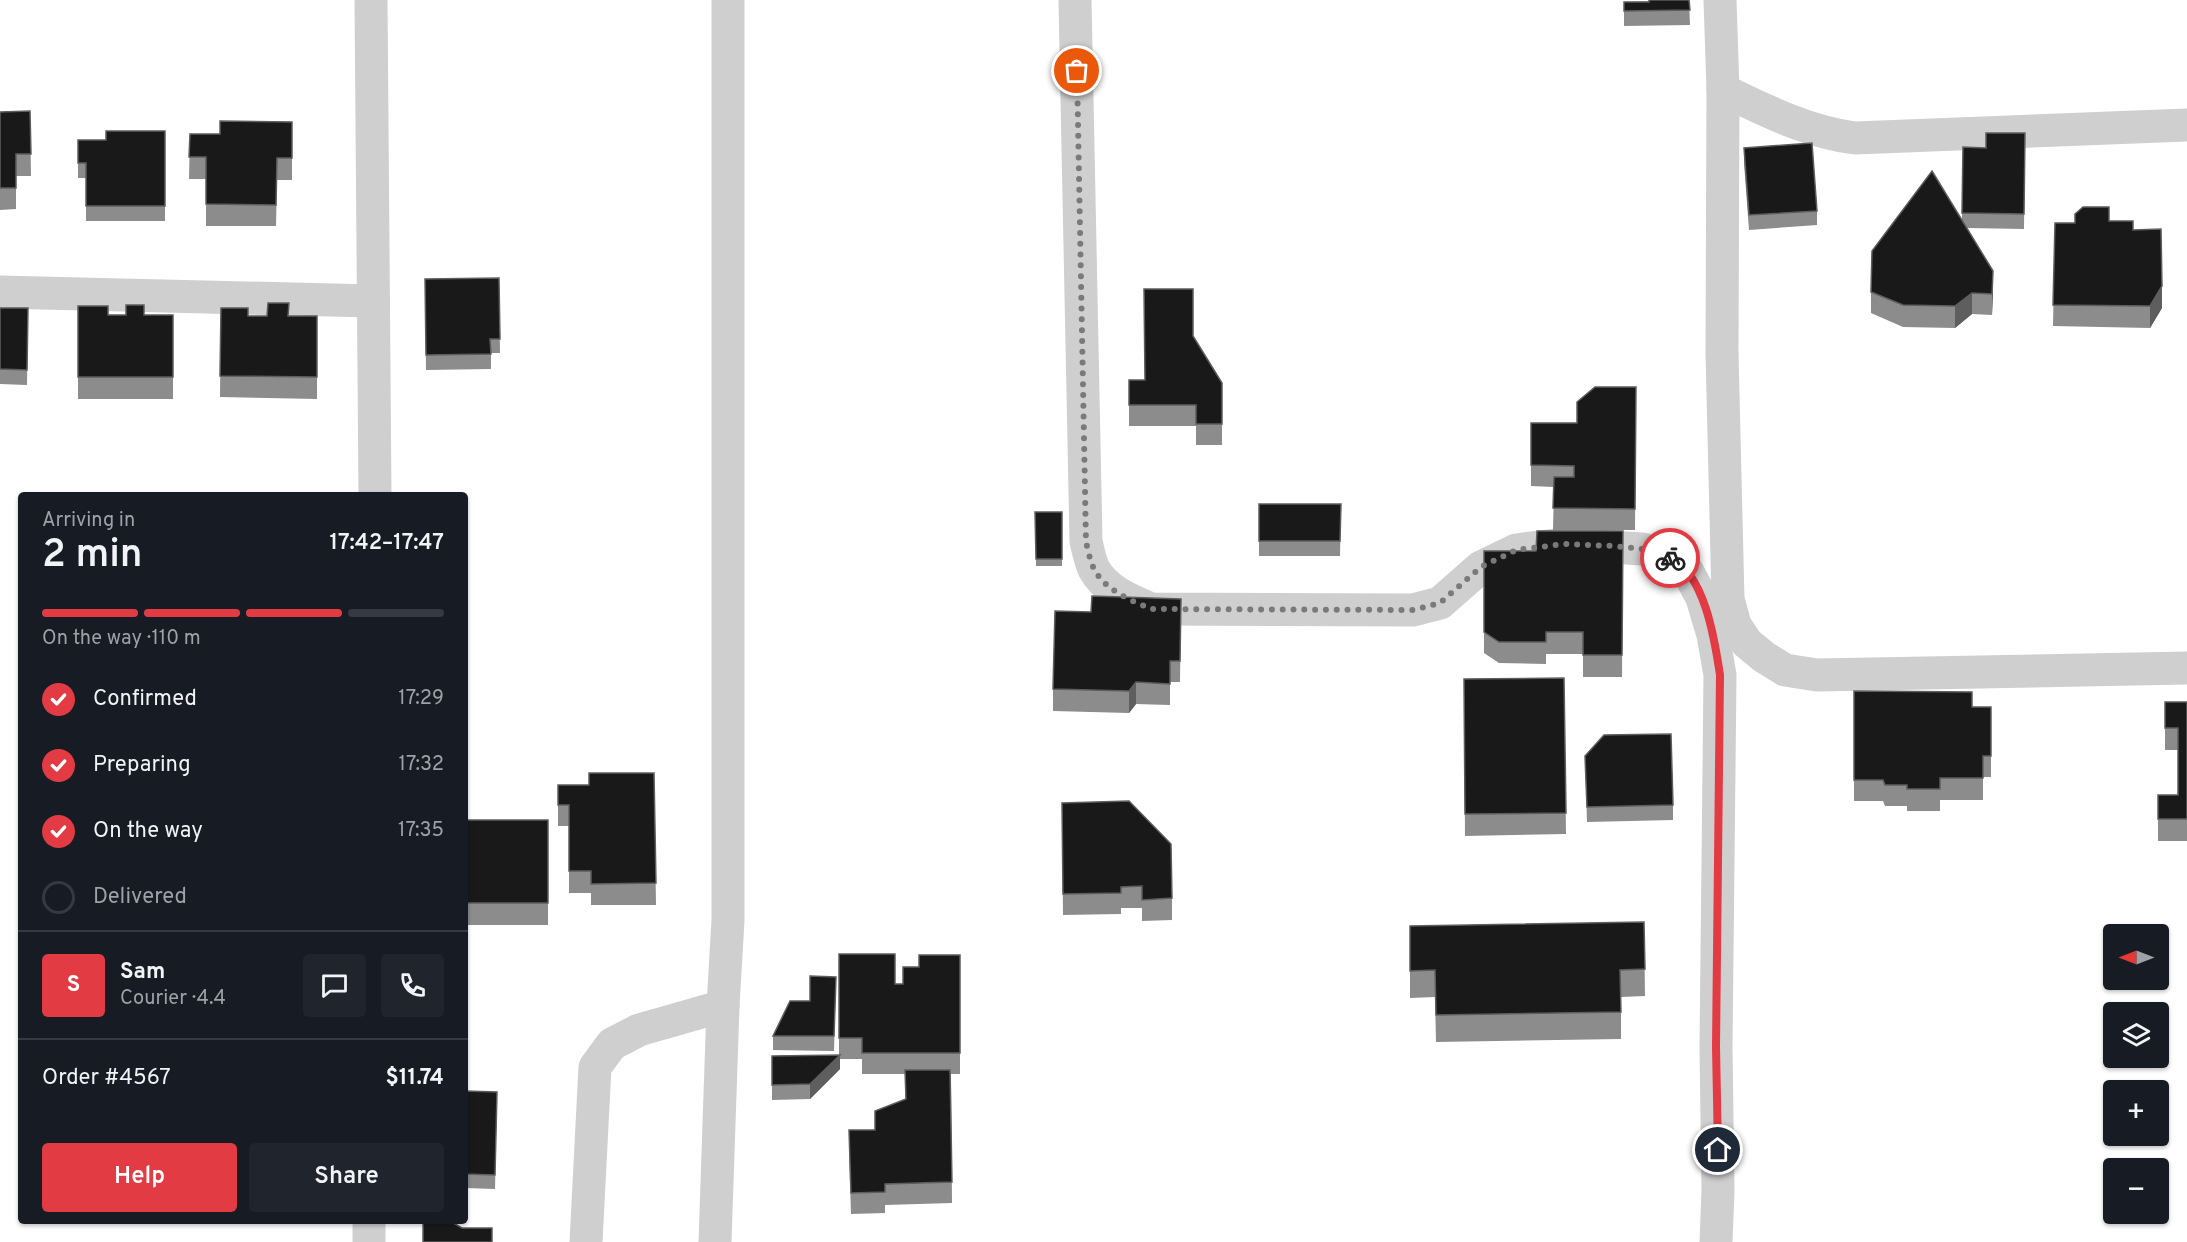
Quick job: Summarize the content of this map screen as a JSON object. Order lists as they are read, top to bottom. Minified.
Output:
{"north":"left","page":{"heading":["2 min","Arriving in","17:42–17:47"],"panel":["Sam","Courier · 4.4","Order #4567","$11.74"],"bar":"On the way · 110 m","list":[["Confirmed","17:29"],["Preparing","17:32"],["On the way","17:35"],"Delivered"],"map_buttons":["+","−"],"round":"S","buttons":["Help","Share"]}}
